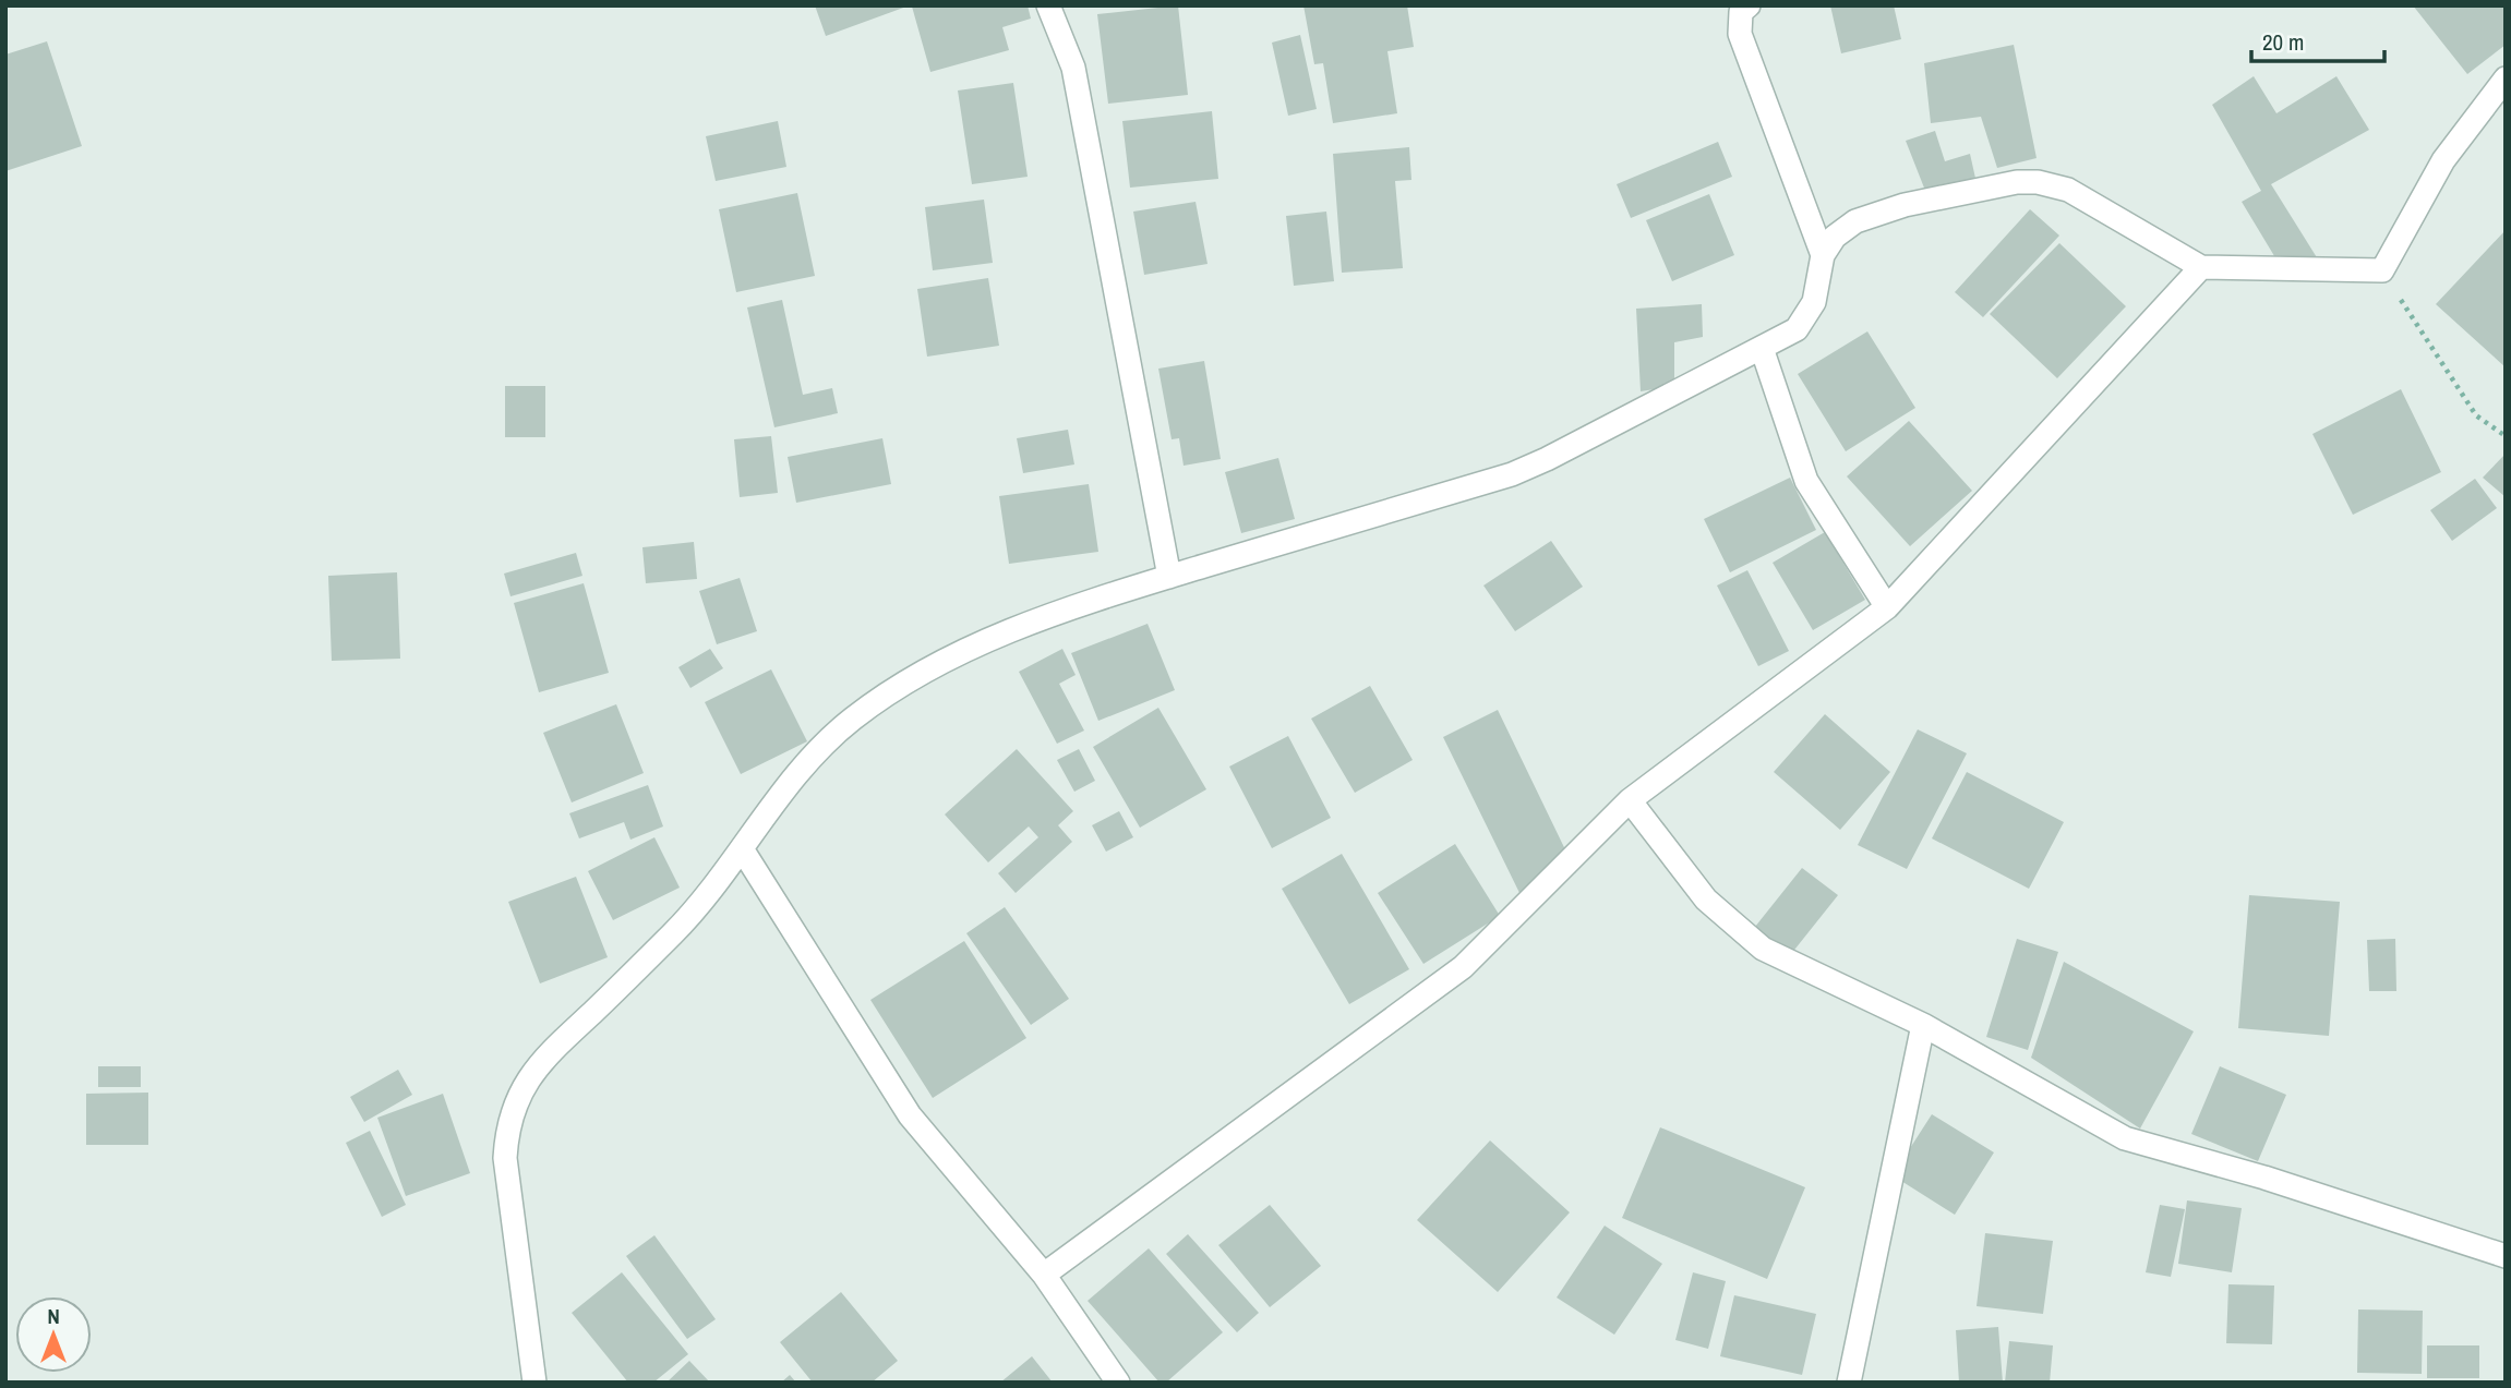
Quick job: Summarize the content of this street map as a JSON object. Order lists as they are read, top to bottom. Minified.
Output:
{"scale_bar":"20 m","north":"top"}
